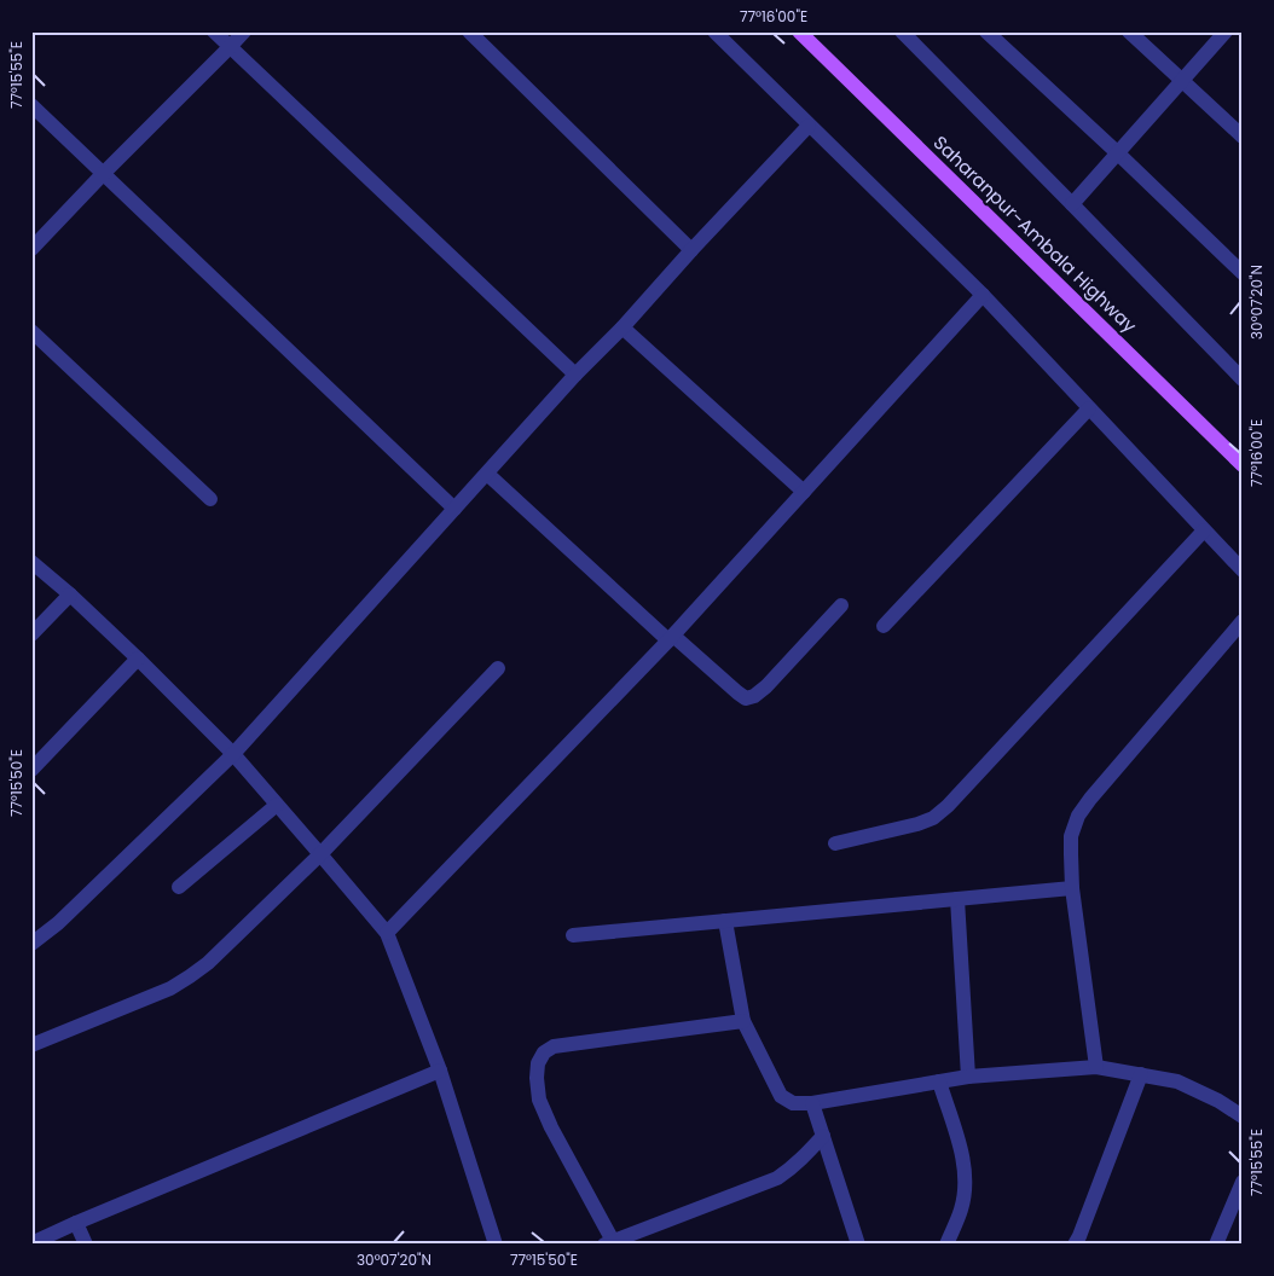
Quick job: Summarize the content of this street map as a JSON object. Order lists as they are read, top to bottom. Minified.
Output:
{"streets":{"main road":["Saharanpur-Ambala Highway"]},"coordinates":["77°16'00\"E","77°15'55\"E","30°07'20\"N","77°15'50\"E"]}
